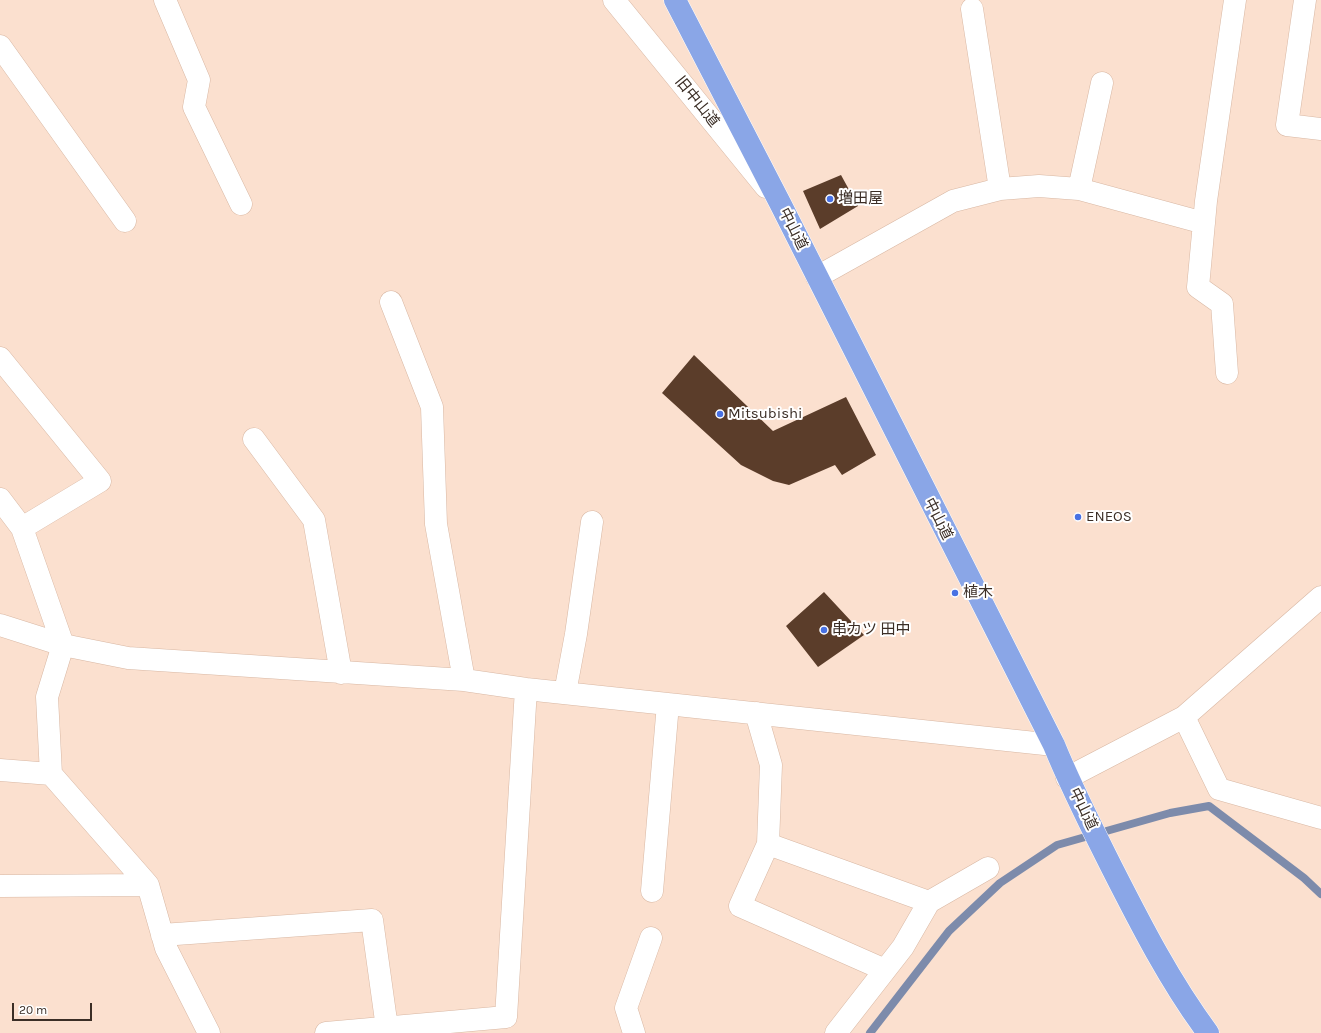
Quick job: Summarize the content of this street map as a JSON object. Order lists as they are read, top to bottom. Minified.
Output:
{"streets":{"highway":["中山道"],"street":["旧中山道"]},"crossings":[["旧中山道","中山道"]],"places":["増田屋","Mitsubishi","ENEOS","植木","串カツ 田中"],"scale_bar":"20 m"}
